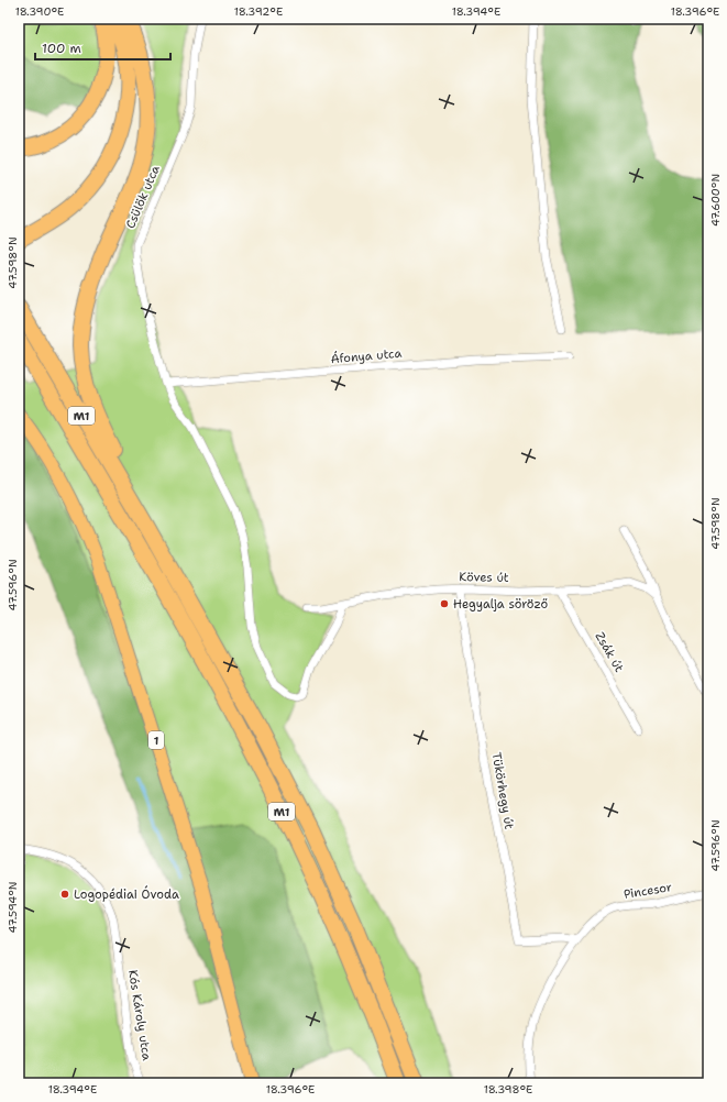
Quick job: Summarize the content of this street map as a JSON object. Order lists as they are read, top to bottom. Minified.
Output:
{"streets":{"highway":["M1"],"main road":["1"],"street":["Csülök utca","Áfonya utca","Köves út","Zsák út","Tükörhegy út","Pincesor","Kós Károly utca"]},"crossings":[["Csülök utca","Áfonya utca"],["Csülök utca","Köves út"],["Köves út","Zsák út"],["Köves út","Tükörhegy út"],["Tükörhegy út","Pincesor"]],"places":["Hegyalja söröző","Logopédiai Óvoda"],"scale_bar":"100 m","coordinates":["18.390°E","18.392°E","18.394°E","18.396°E","47.600°N","47.598°N","47.596°N","47.594°N","18.398°E"]}
